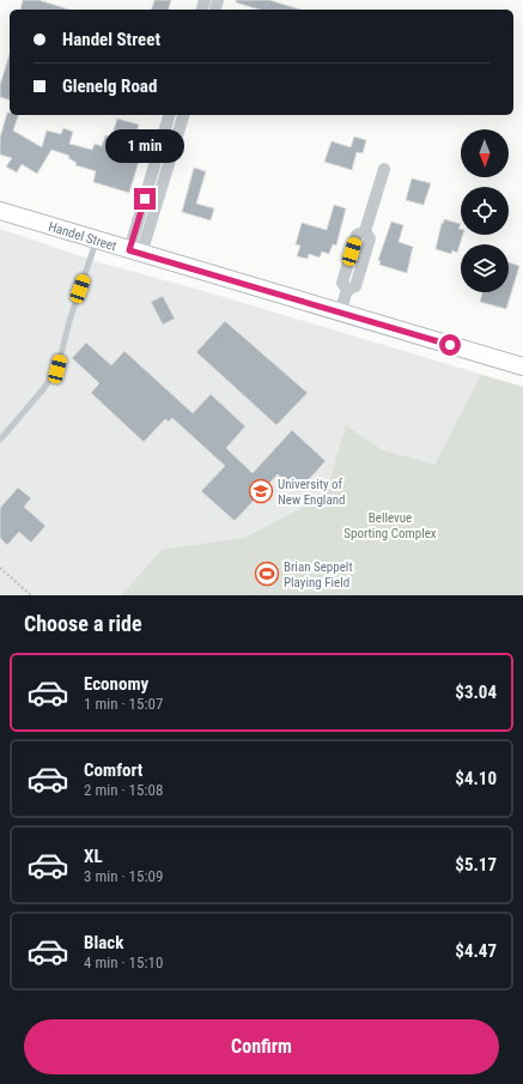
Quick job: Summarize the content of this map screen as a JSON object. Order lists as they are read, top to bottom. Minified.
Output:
{"streets":{"street":["Handel Street"]},"parks":["Bellevue Sporting Complex"],"places":{"school or university":["University of New England"],"sports":["Brian Seppelt Playing Field"]},"north":"bottom","page":{"banner":["Handel Street","Glenelg Road"],"bubble":"1 min","heading":"Choose a ride","list":[{"name":"Economy","note":"1 min · 15:07","value":"$3.04"},{"name":"Comfort","note":"2 min · 15:08","value":"$4.10"},{"name":"XL","note":"3 min · 15:09","value":"$5.17"},{"name":"Black","note":"4 min · 15:10","value":"$4.47"}],"buttons":"Confirm"}}
